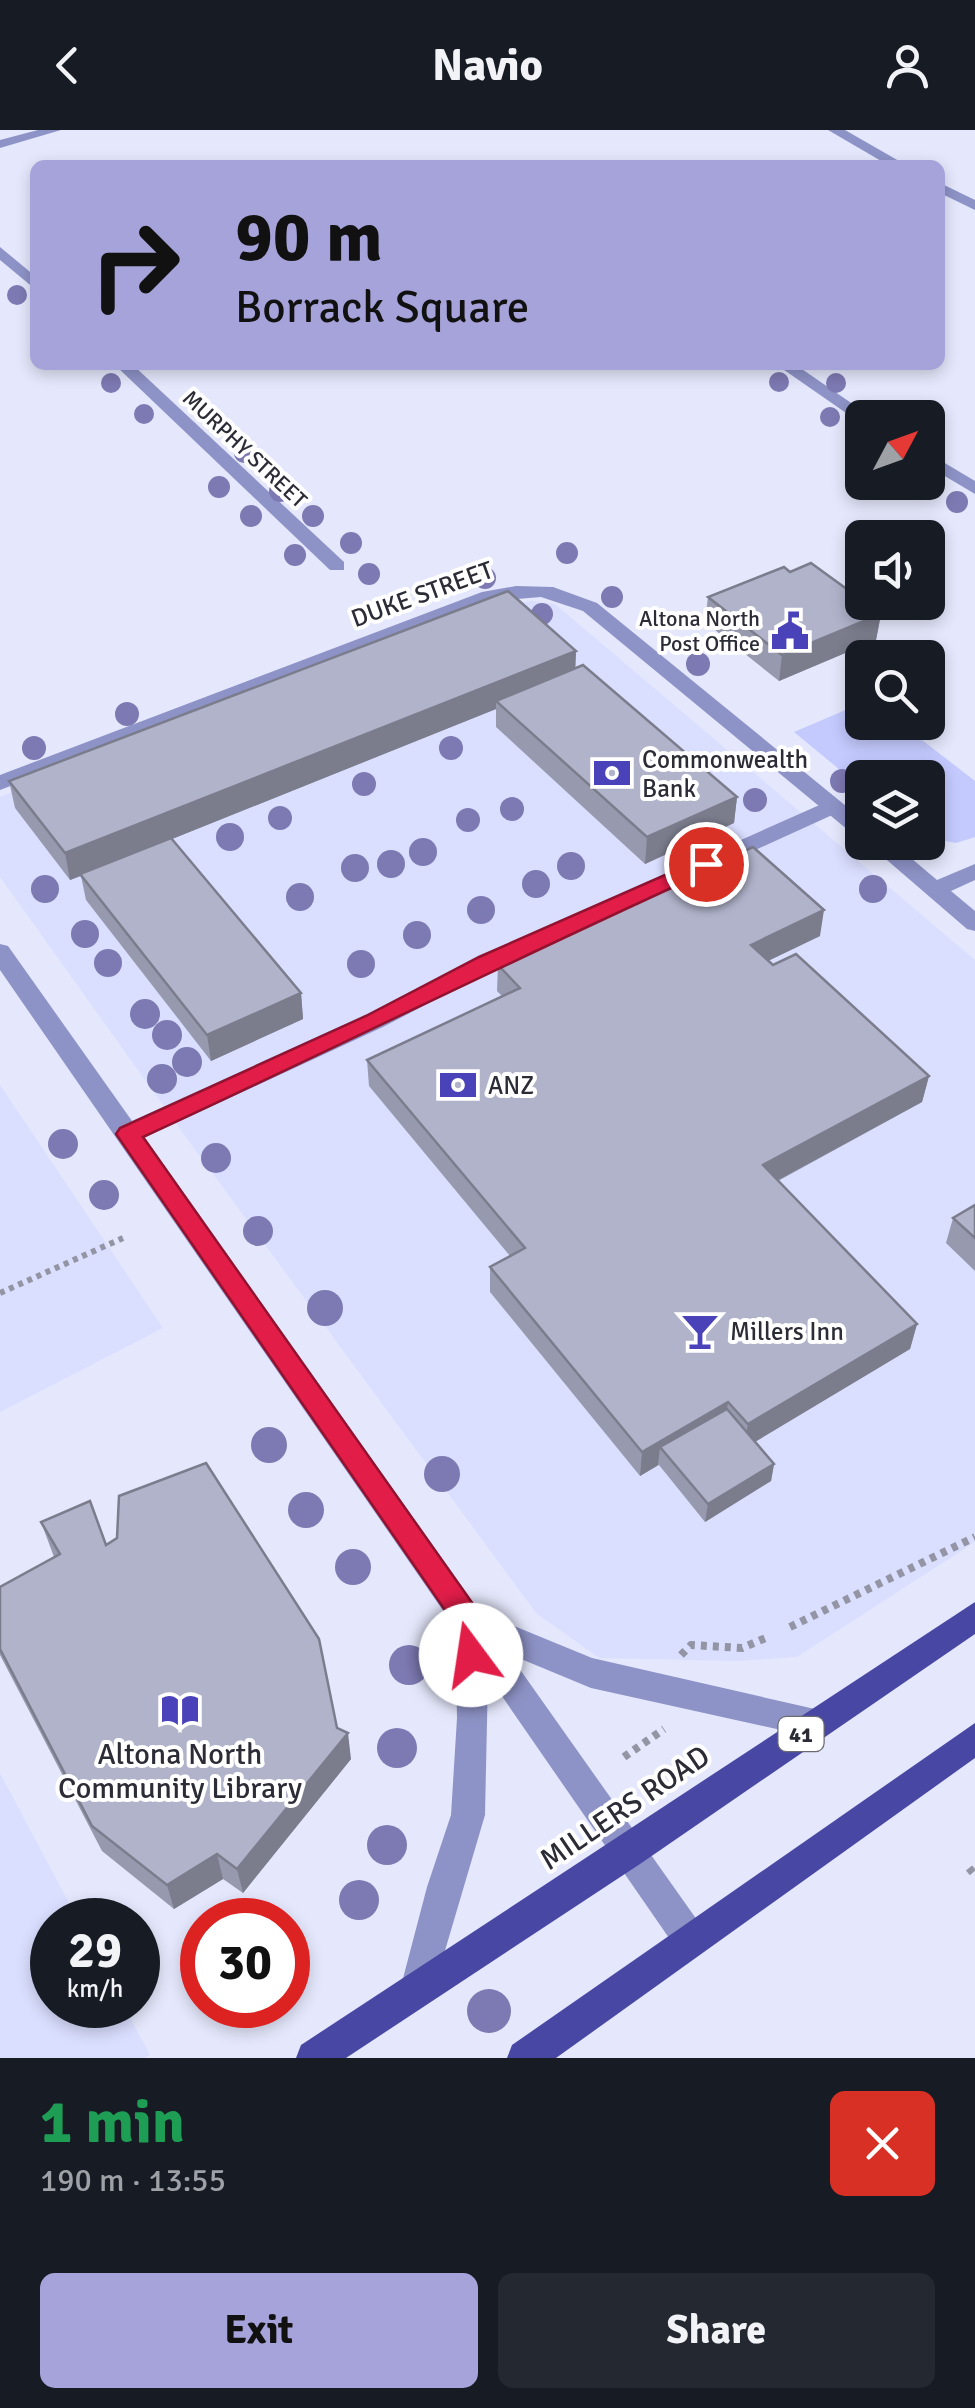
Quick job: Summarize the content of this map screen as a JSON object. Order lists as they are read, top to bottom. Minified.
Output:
{"streets":{"main road":["41","MILLERS ROAD"],"street":["MURPHY STREET","DUKE STREET"]},"places":{"public building":["Altona North Post Office"],"bank":["Commonwealth Bank","ANZ"],"bar":["Millers Inn"],"library":["Altona North Community Library"]},"north":"top right","page":{"header":"Navio","turn":["90 m","Borrack Square"],"speed":"29 km/h","limit":"30","heading":["1 min","190 m · 13:55"],"buttons":["Exit","Share"]}}
